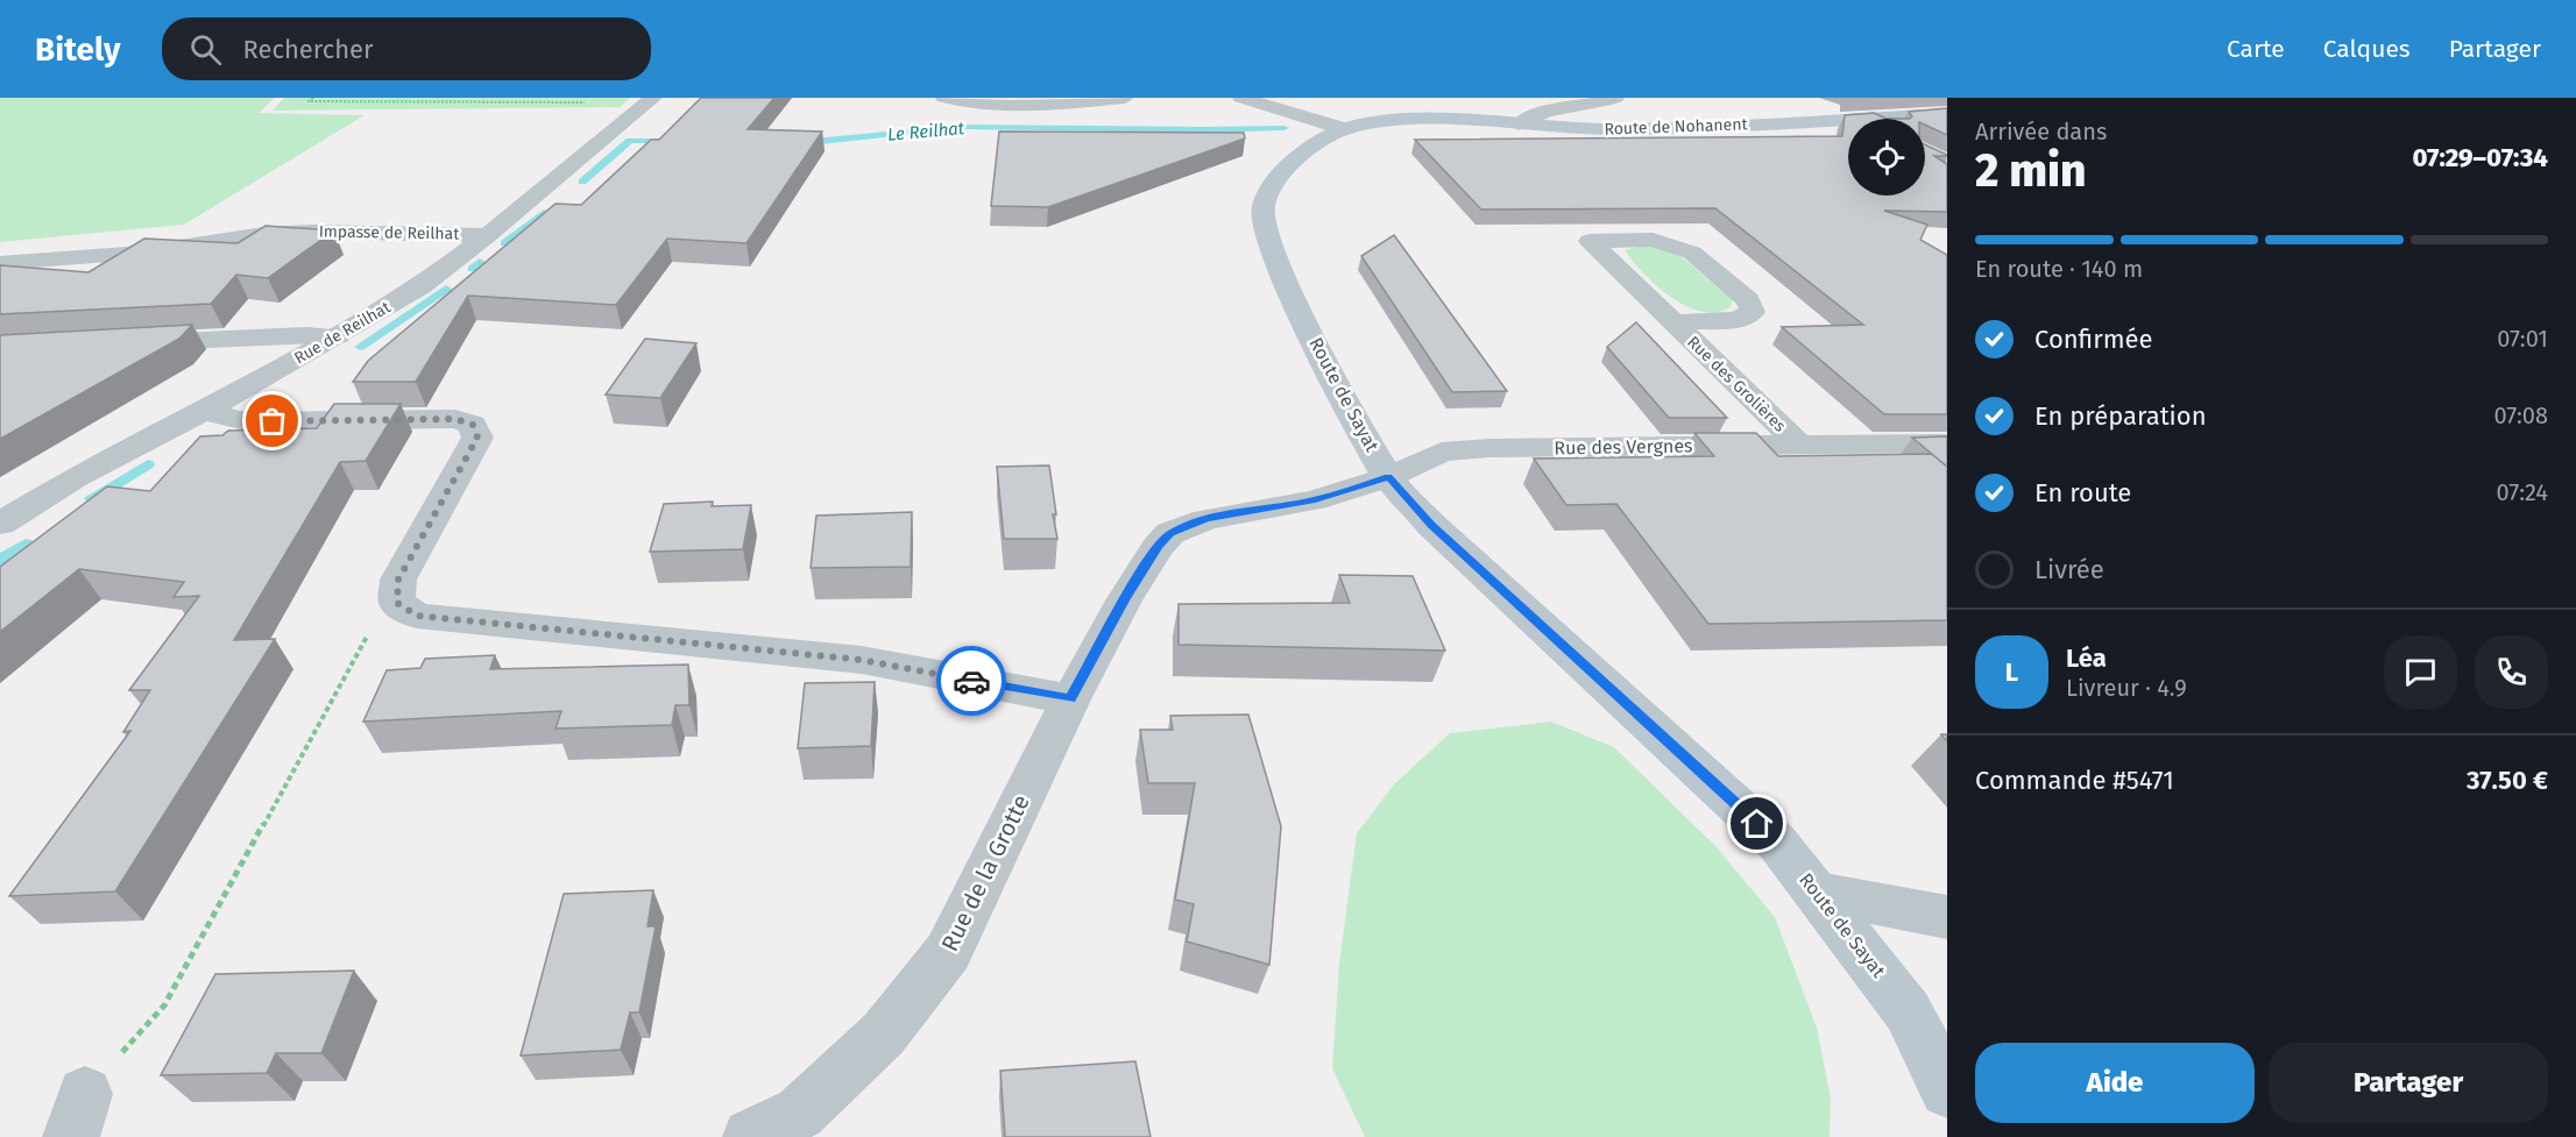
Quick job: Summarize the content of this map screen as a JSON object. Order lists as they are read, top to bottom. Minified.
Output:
{"streets":{"street":["Route de Nohanent","Impasse de Reilhat","Rue de Reilhat","Rue des Grolières","Route de Sayat","Rue des Vergnes","Rue de la Grotte"]},"crossings":[["Route de Nohanent","Route de Sayat"],["Impasse de Reilhat","Rue de Reilhat"],["Rue des Grolières","Rue des Vergnes"],["Route de Sayat","Rue des Vergnes"],["Rue des Vergnes","Rue de la Grotte"]],"water":["Le Reilhat"],"page":{"header":"Bitely","search":"Rechercher","nav":["Carte","Calques","Partager"],"heading":["2 min","Arrivée dans","07:29–07:34"],"panel":["Léa","Livreur · 4.9","Commande #5471","37.50 €"],"bar":"En route · 140 m","list":[["Confirmée","07:01"],["En préparation","07:08"],["En route","07:24"],"Livrée"],"round":"L","buttons":["Aide","Partager"]}}
